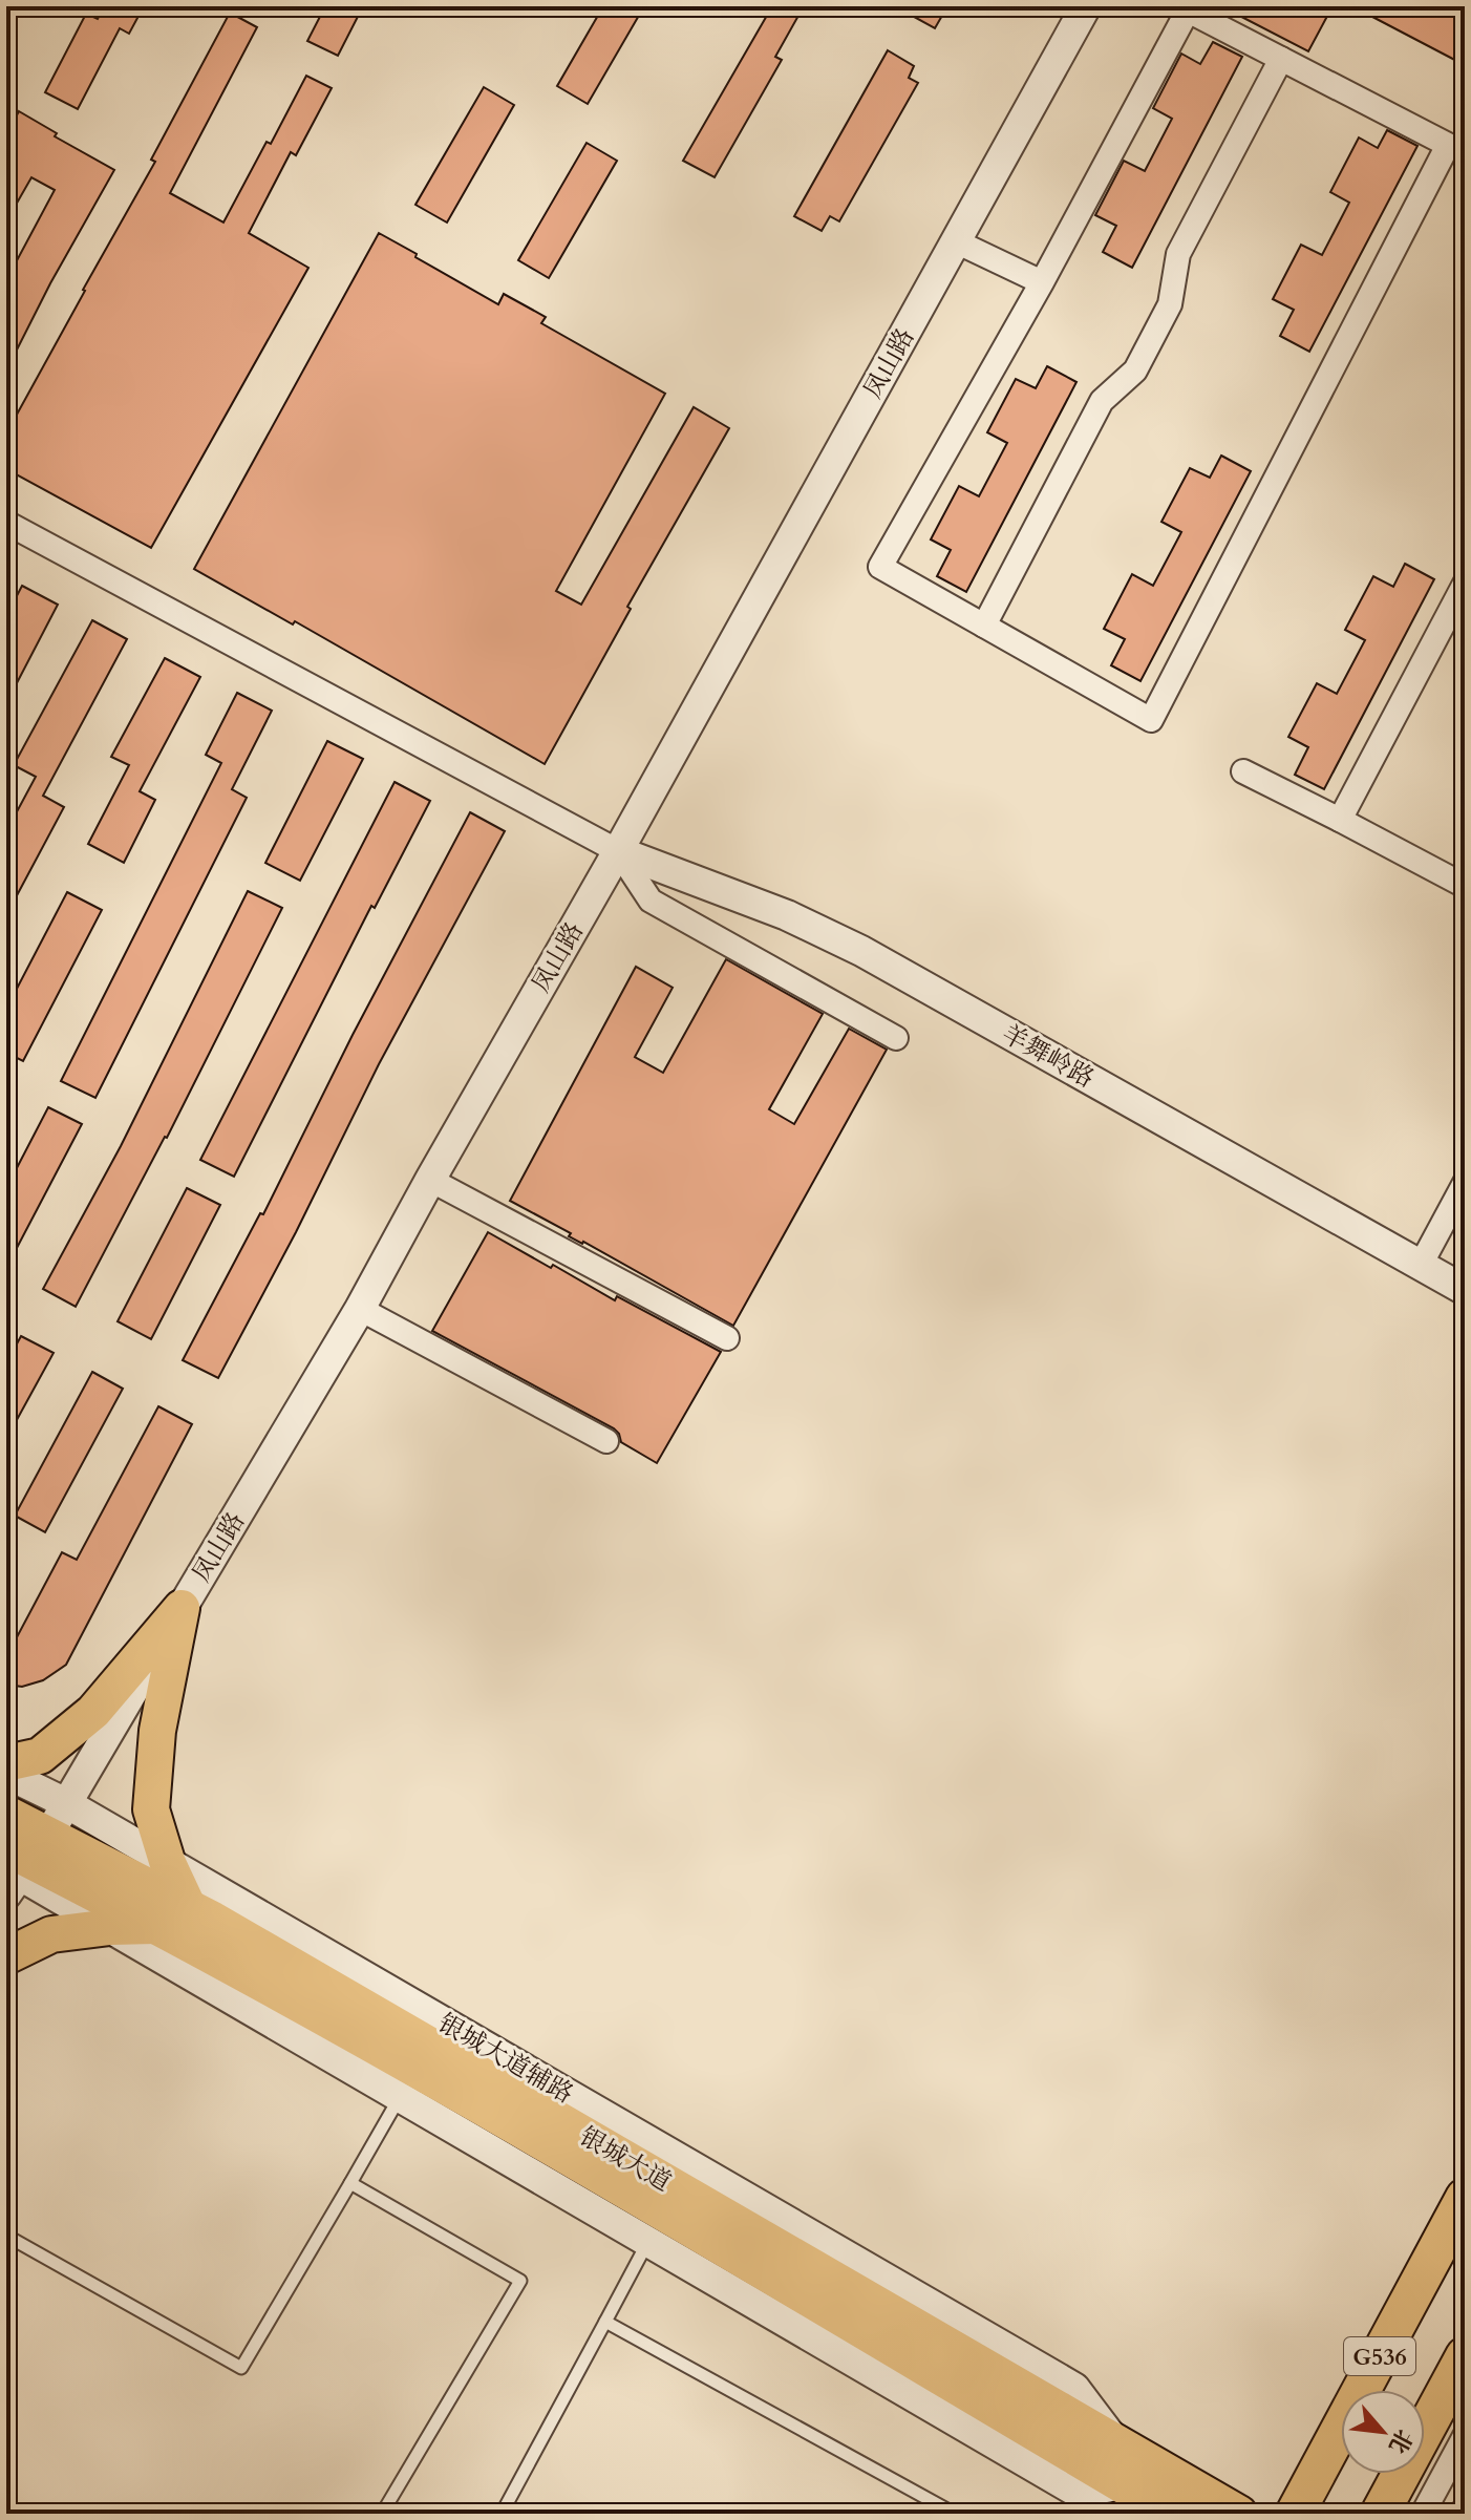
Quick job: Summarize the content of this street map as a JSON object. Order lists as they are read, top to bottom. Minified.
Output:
{"streets":{"highway":["G536"],"main road":["银城大道"],"street":["凤山路","羊舞岭路","银城大道辅路"]},"crossings":[["凤山路","羊舞岭路"],["凤山路","银城大道辅路"],["凤山路","银城大道"],["银城大道辅路","银城大道"]],"north":"bottom right"}
